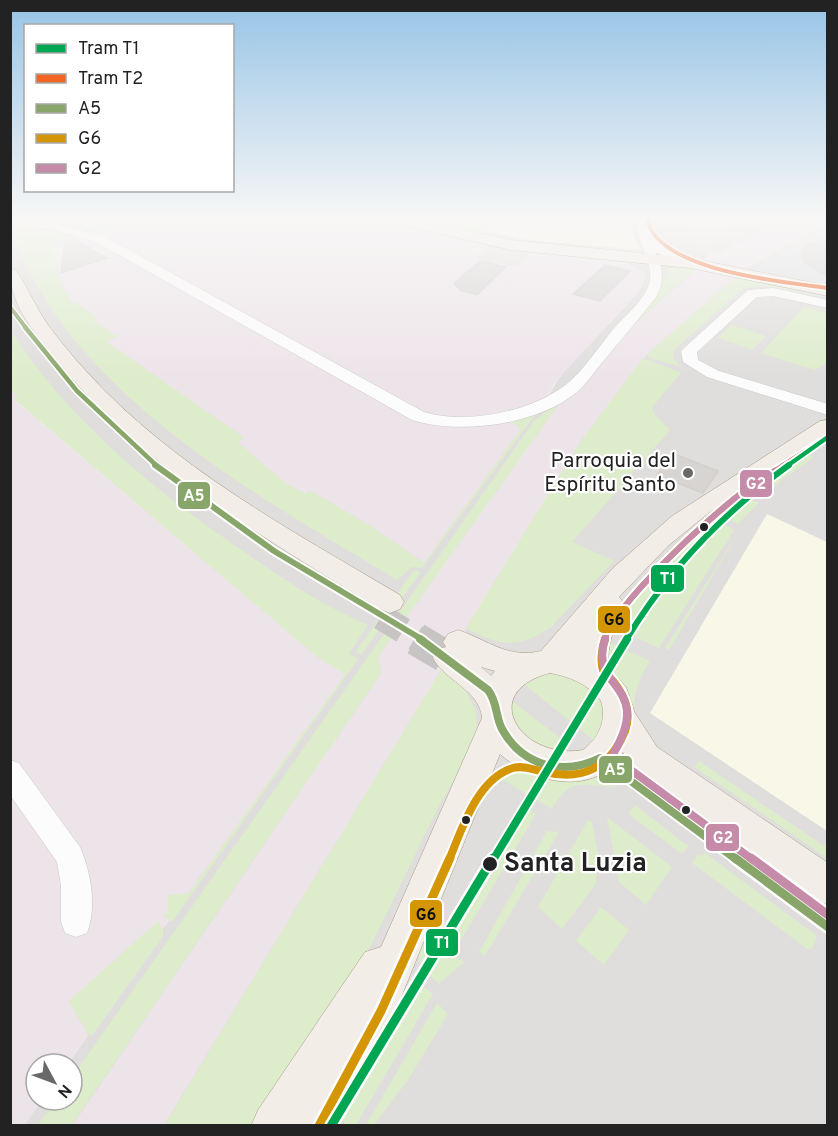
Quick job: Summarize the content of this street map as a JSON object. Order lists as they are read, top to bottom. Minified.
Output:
{"places":["Parroquia del Espíritu Santo","Santa Luzia"],"lines":["tram line T2","transit line A5","tram line T1","transit line G6","transit line G2"],"legend":["Tram T1","Tram T2","A5","G6","G2"],"north":"bottom right"}
